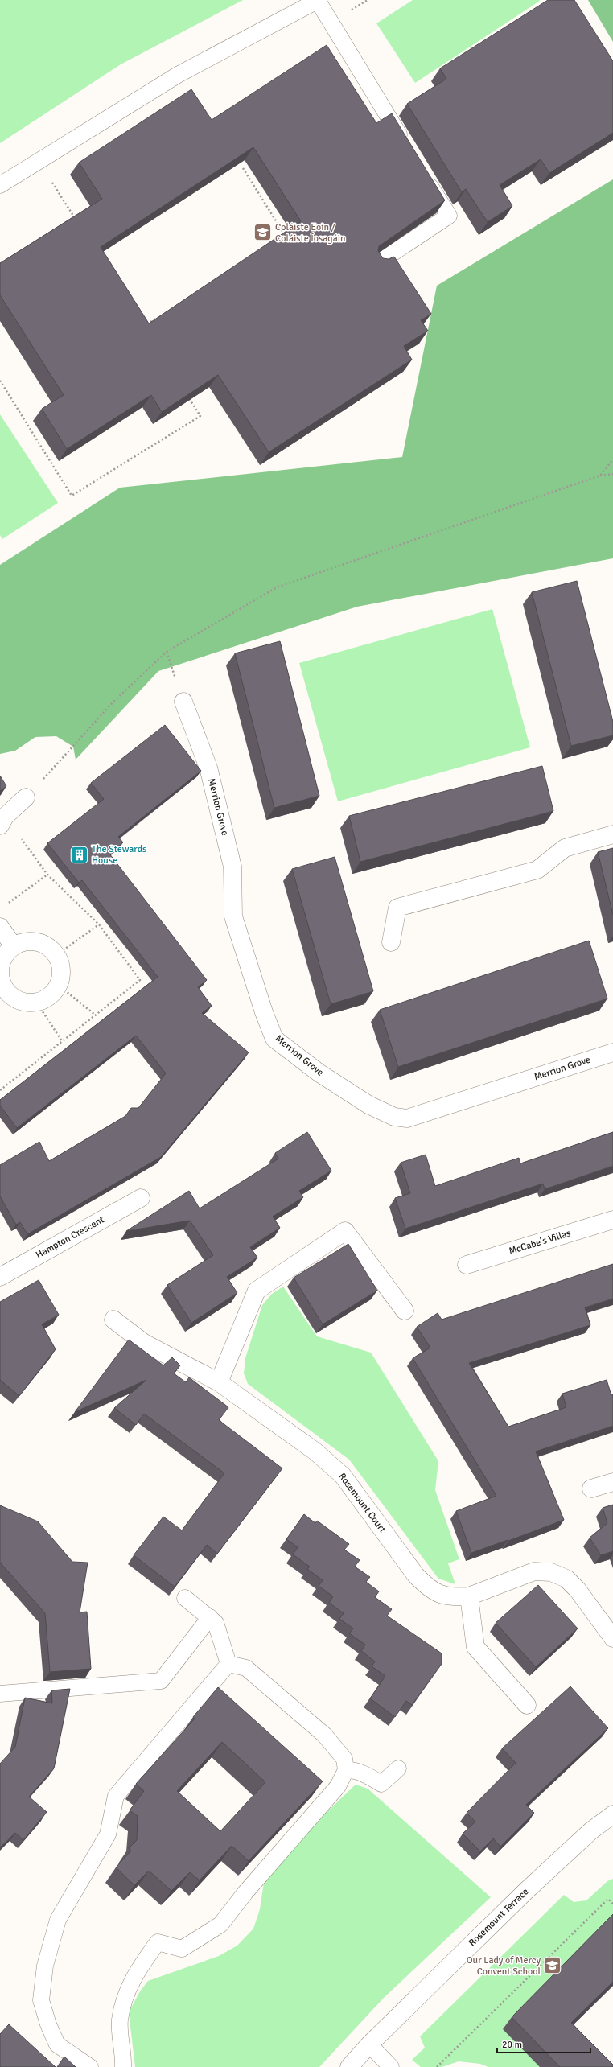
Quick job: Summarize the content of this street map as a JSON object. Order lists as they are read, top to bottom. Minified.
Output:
{"streets":{"street":["Merrion Grove","Hampton Crescent","McCabe's Villas","Rosemount Court","Rosemount Terrace"]},"places":{"school or university":["Coláiste Eoin / Coláiste Íosagáin","Our Lady of Mercy Convent School"],"building":["The Stewards House"]},"scale_bar":"20 m"}
